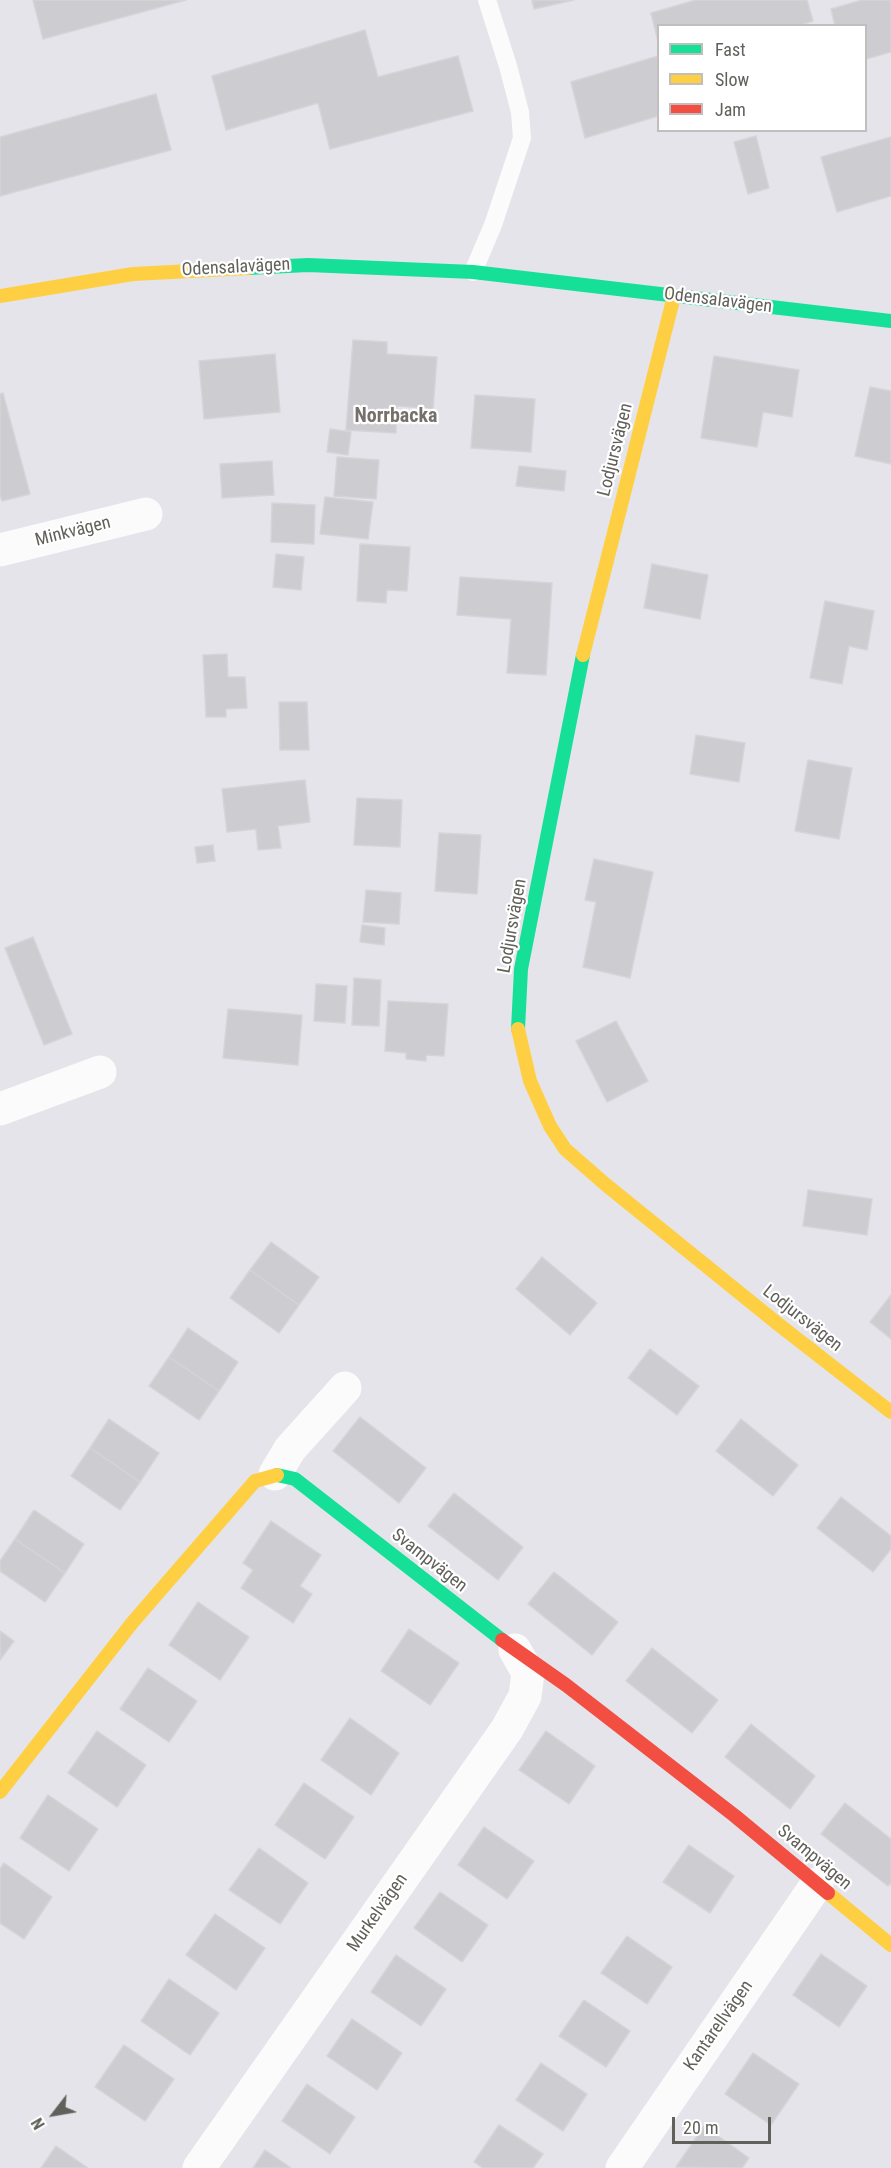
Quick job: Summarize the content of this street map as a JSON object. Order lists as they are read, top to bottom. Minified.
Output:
{"streets":{"street":["Odensalavägen","Lodjursvägen","Minkvägen","Svampvägen","Murkelvägen","Kantarellvägen"]},"crossings":[["Odensalavägen","Lodjursvägen"],["Svampvägen","Murkelvägen"],["Svampvägen","Kantarellvägen"]],"districts":["Norrbacka"],"legend":["Fast","Slow","Jam"],"scale_bar":"20 m","north":"bottom left"}
